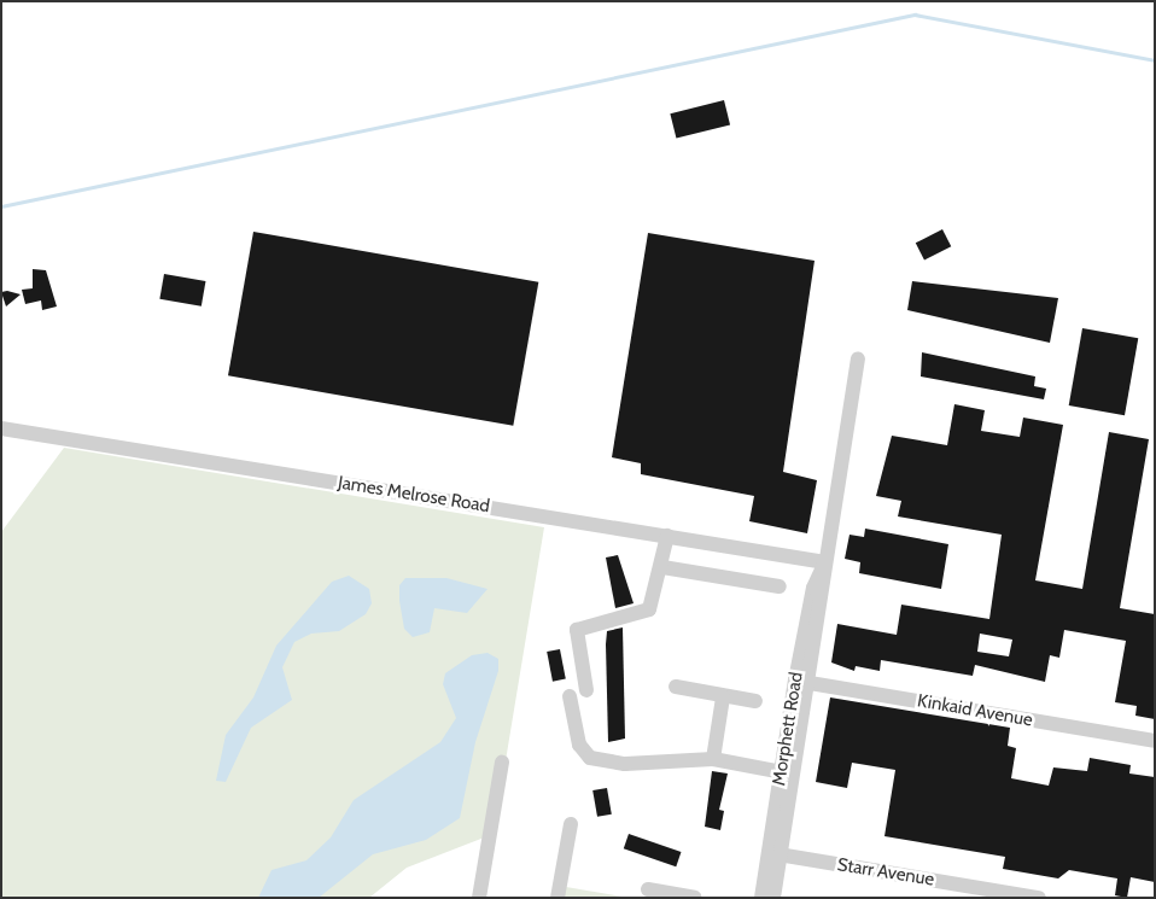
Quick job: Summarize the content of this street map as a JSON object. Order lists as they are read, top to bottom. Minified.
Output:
{"streets":{"street":["James Melrose Road","Kinkaid Avenue","Morphett Road","Starr Avenue"]},"crossings":[["James Melrose Road","Morphett Road"],["Kinkaid Avenue","Morphett Road"],["Morphett Road","Starr Avenue"]]}
